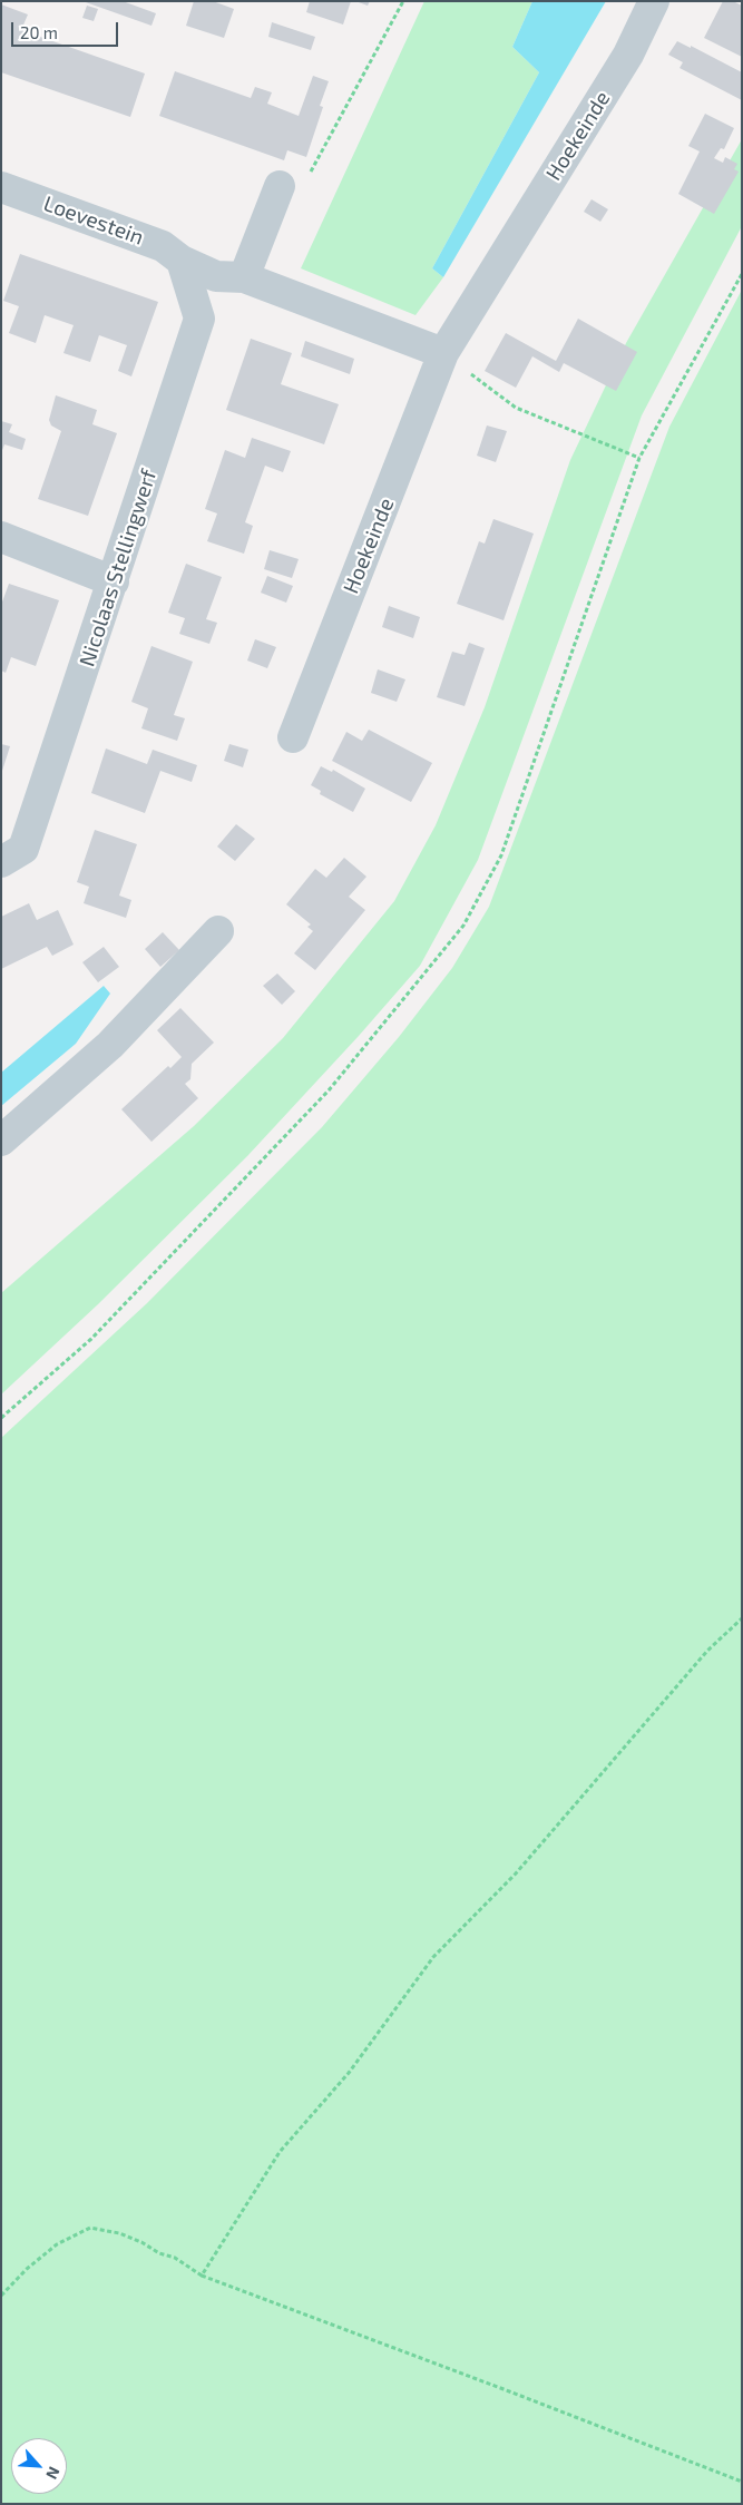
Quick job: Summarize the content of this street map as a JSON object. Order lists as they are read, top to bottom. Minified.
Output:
{"streets":{"street":["Hoekeinde","Loevestein","Nicolaas Stellingwerf"]},"crossings":[["Loevestein","Nicolaas Stellingwerf"]],"scale_bar":"20 m","north":"bottom right"}
